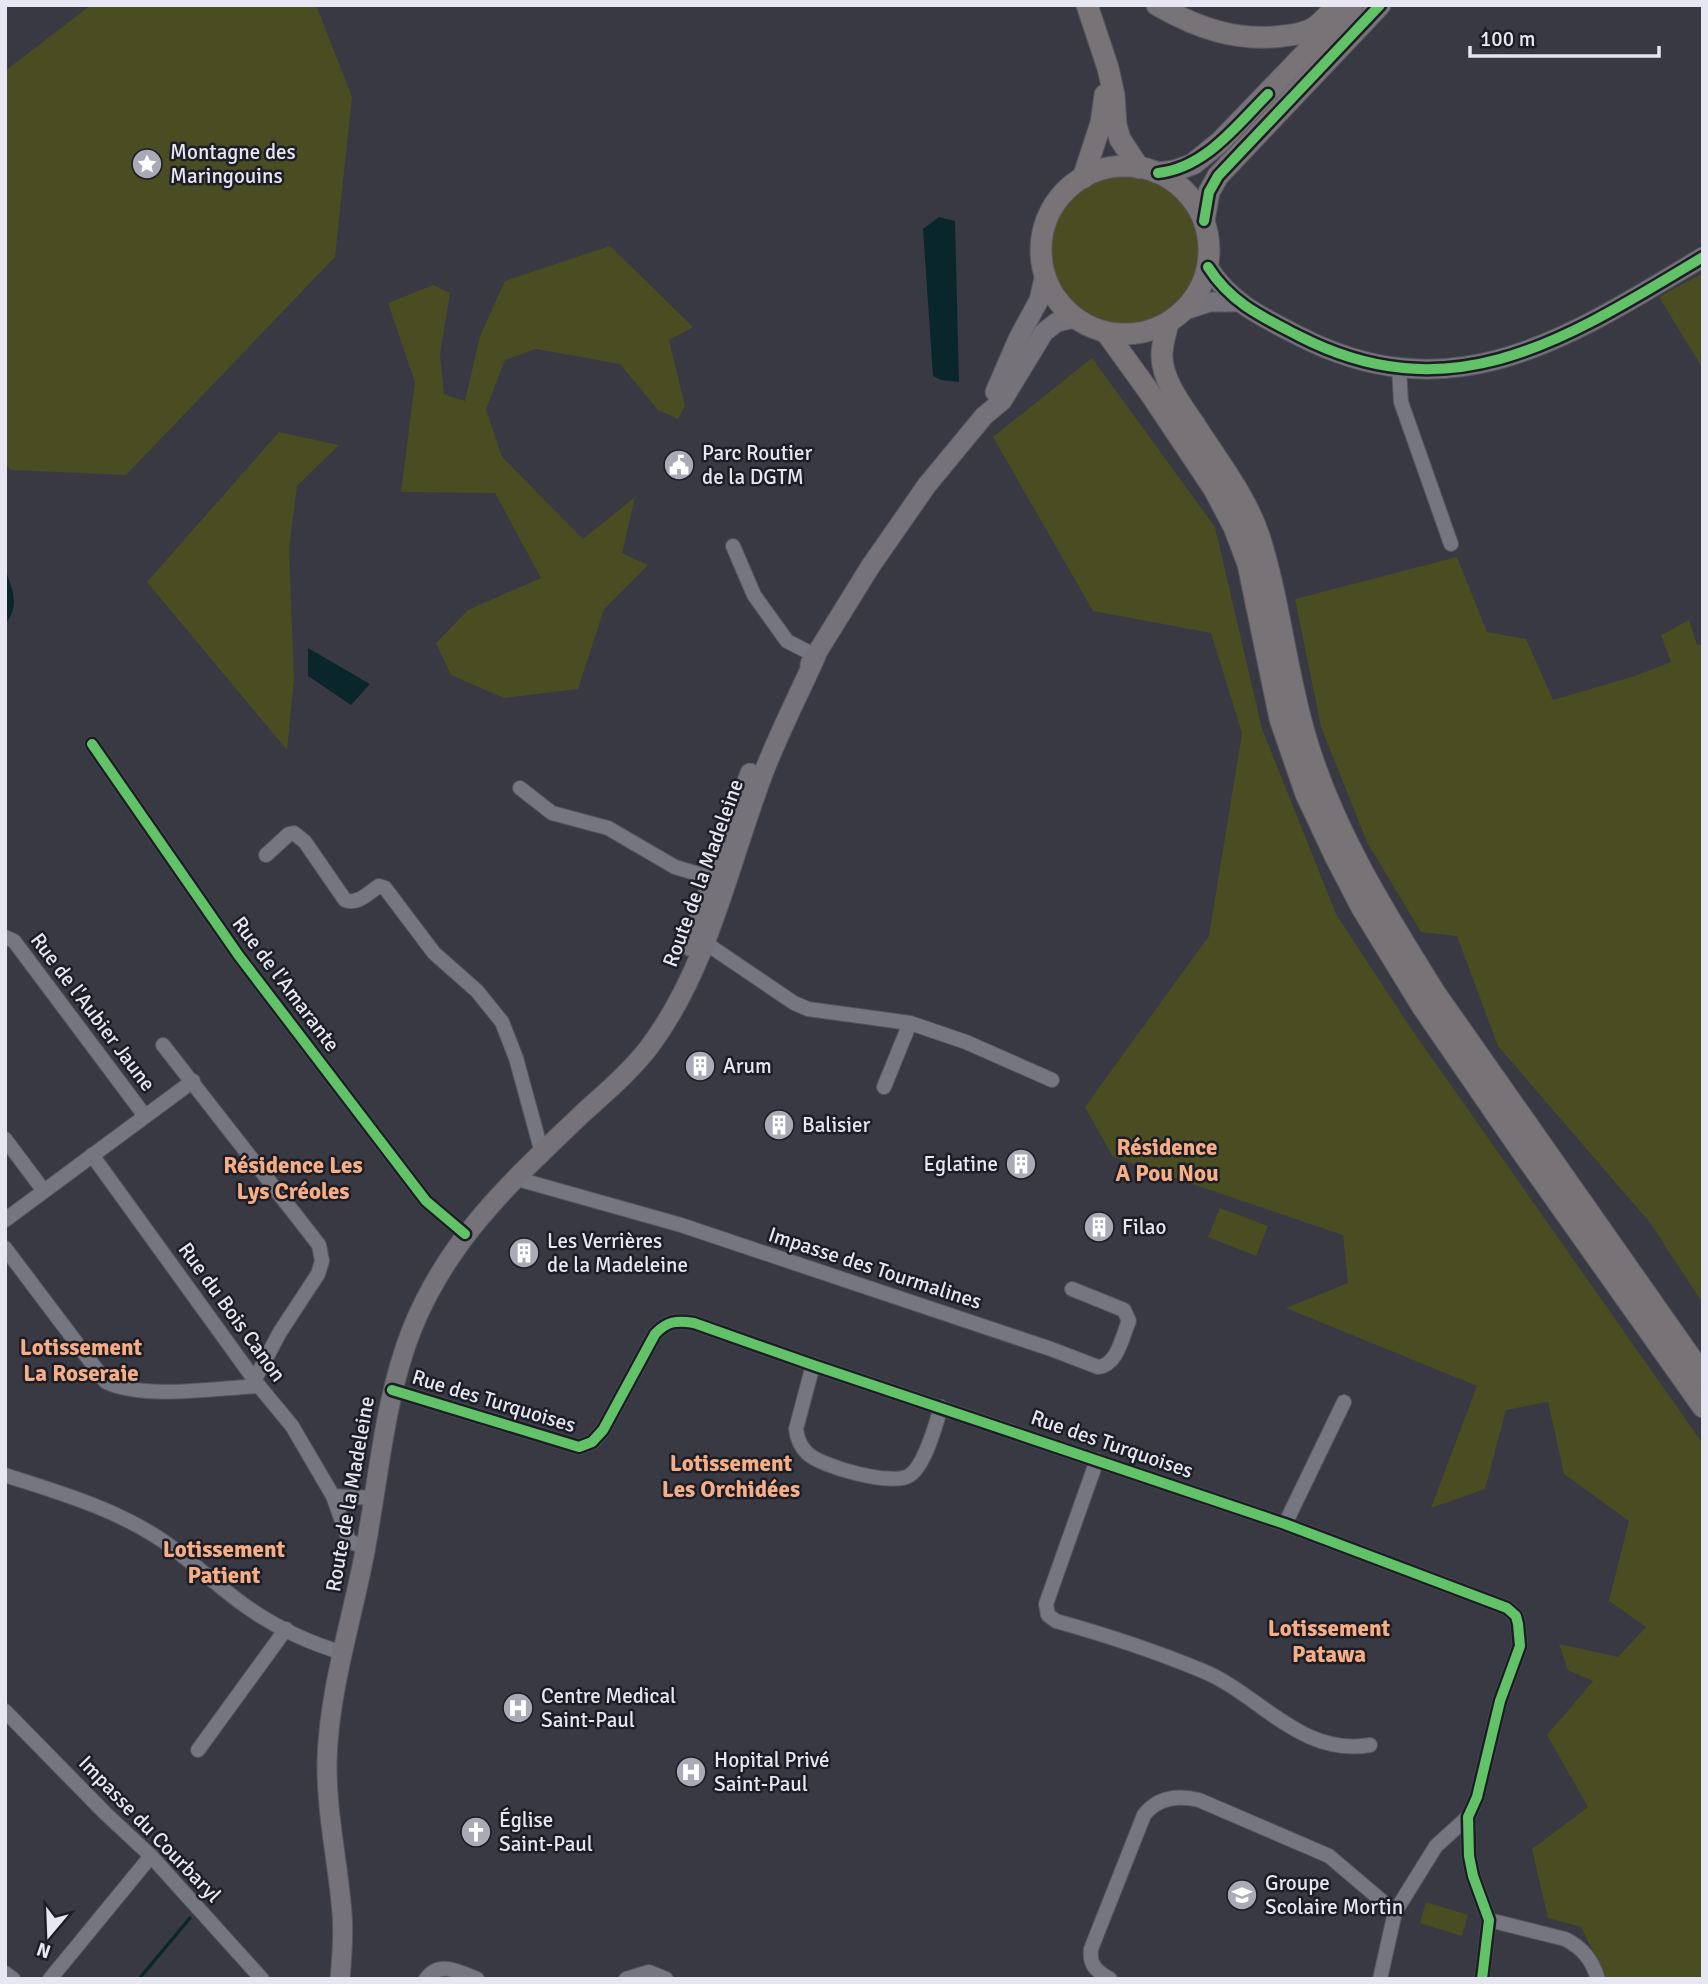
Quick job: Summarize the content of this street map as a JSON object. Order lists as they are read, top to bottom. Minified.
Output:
{"streets":{"main road":["Route de la Madeleine"],"street":["Rue de l'Amarante","Rue de l'Aubier Jaune","Impasse des Tourmalines","Rue du Bois Canon","Rue des Turquoises","Impasse du Courbaryl"]},"crossings":[["Route de la Madeleine","Rue de l'Amarante"],["Route de la Madeleine","Impasse des Tourmalines"],["Route de la Madeleine","Rue du Bois Canon"],["Route de la Madeleine","Rue des Turquoises"]],"districts":["Résidence A Pou Nou","Résidence Les Lys Créoles","Lotissement La Roseraie","Lotissement Les Orchidées","Lotissement Patient","Lotissement Patawa"],"places":{"place":["Montagne des Maringouins"],"public building":["Parc Routier de la DGTM"],"building":["Arum","Balisier","Eglatine","Filao","Les Verrières de la Madeleine"],"hospital":["Centre Medical Saint-Paul","Hopital Privé Saint-Paul"],"church":["Église Saint-Paul"],"school or university":["Groupe Scolaire Mortin"]},"scale_bar":"100 m","north":"bottom"}
